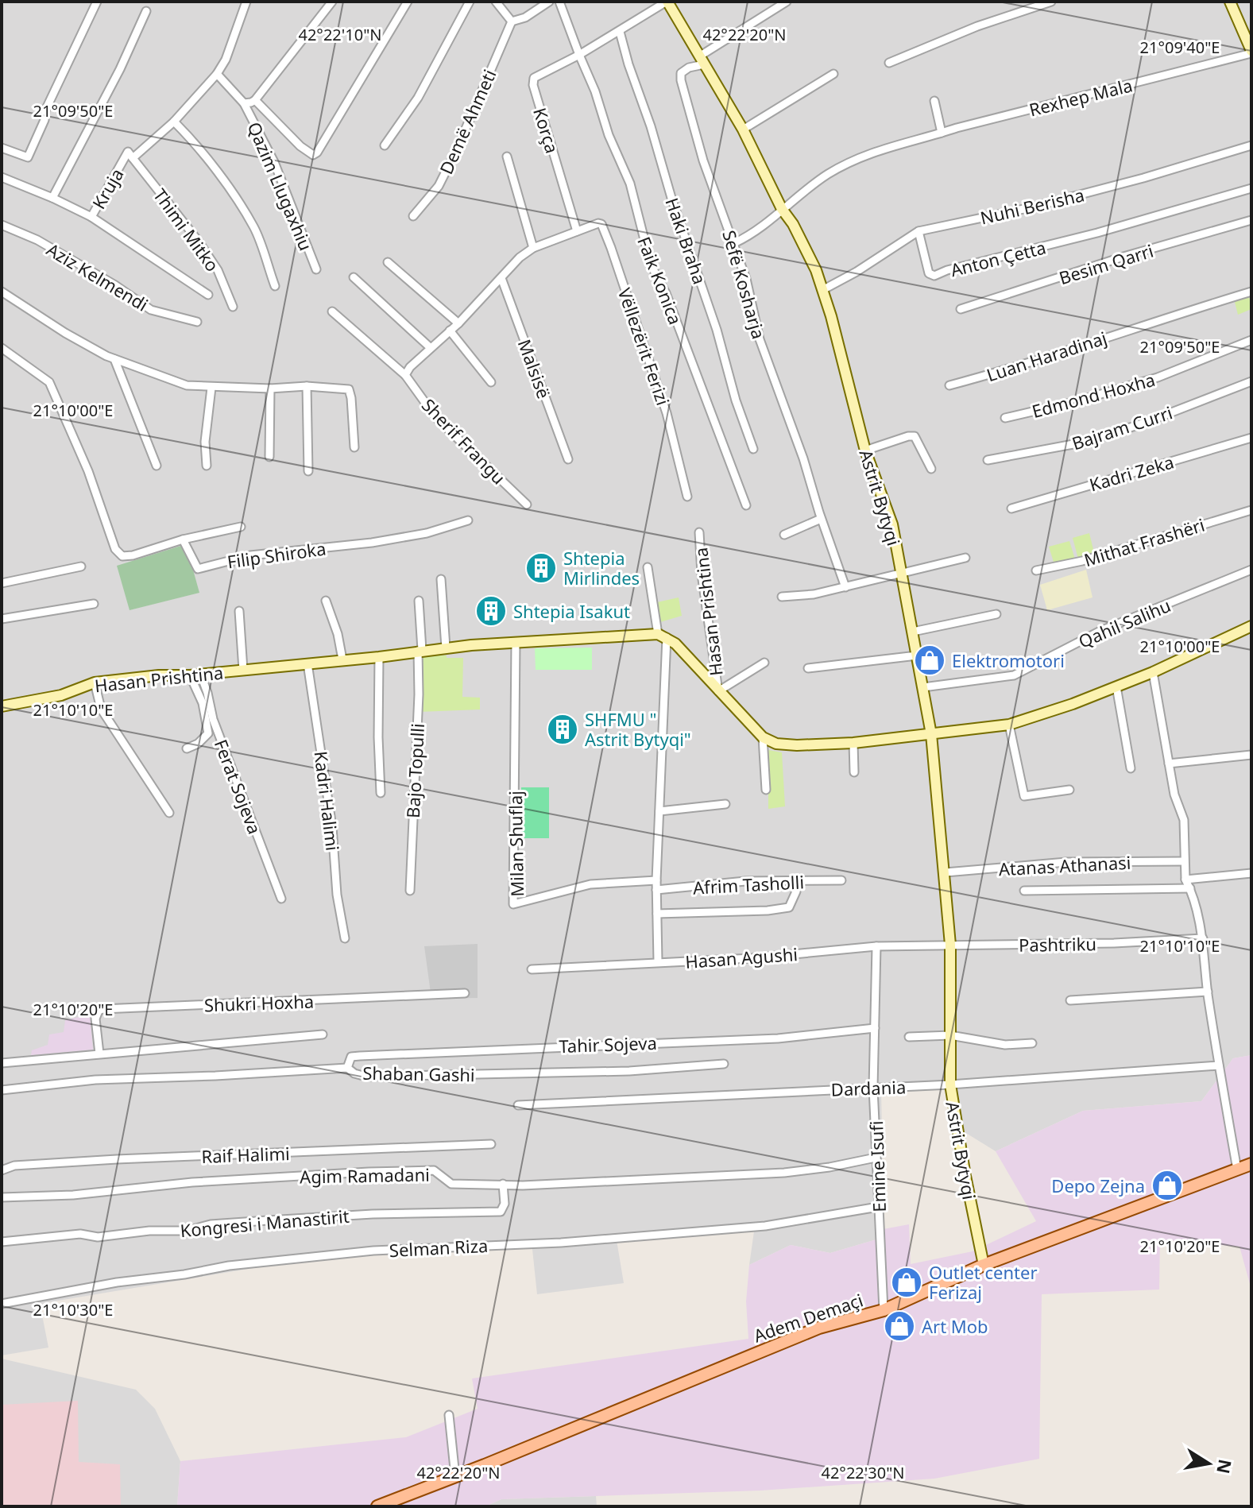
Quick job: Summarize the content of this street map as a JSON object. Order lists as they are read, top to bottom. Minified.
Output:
{"streets":{"main road":["Adem Demaçi"],"street":["Rexhep Mala","Demë Ahmeti","Korça","Qazim Llugaxhiu","Kruja","Nuhi Berisha","Thimi Mitko","Haki Braha","Anton Çetta","Besim Qarri","Aziz Kelmendi","Faik Konica","Sefë Kosharja","Vëllezërit Ferizi","Luan Haradinaj","Malsisë","Edmond Hoxha","Bajram Curri","Sherif Frangu","Kadri Zeka","Astrit Bytyqi","Mithat Frashëri","Filip Shiroka","Hasan Prishtina","Qahil Salihu","Bajo Topulli","Ferat Sojeva","Kadri Halimi","Milan Shuflaj","Atanas Athanasi","Afrim Tasholli","Pashtriku","Hasan Agushi","Shukri Hoxha","Tahir Sojeva","Shaban Gashi","Dardania","Raif Halimi","Emine Isufi","Agim Ramadani","Kongresi i Manastirit","Selman Riza"]},"crossings":[["Rexhep Mala","Sefë Kosharja"],["Rexhep Mala","Astrit Bytyqi"],["Korça","Faik Konica"],["Korça","Vëllezërit Ferizi"],["Kruja","Thimi Mitko"],["Nuhi Berisha","Anton Çetta"],["Nuhi Berisha","Astrit Bytyqi"],["Sefë Kosharja","Astrit Bytyqi"],["Astrit Bytyqi","Qahil Salihu"],["Astrit Bytyqi","Atanas Athanasi"],["Astrit Bytyqi","Pashtriku"],["Astrit Bytyqi","Hasan Agushi"],["Astrit Bytyqi","Dardania"],["Astrit Bytyqi","Adem Demaçi"],["Hasan Prishtina","Bajo Topulli"],["Hasan Prishtina","Ferat Sojeva"],["Hasan Prishtina","Kadri Halimi"],["Hasan Prishtina","Milan Shuflaj"],["Pashtriku","Hasan Agushi"],["Hasan Agushi","Emine Isufi"],["Tahir Sojeva","Shaban Gashi"],["Tahir Sojeva","Emine Isufi"],["Dardania","Emine Isufi"],["Emine Isufi","Agim Ramadani"],["Emine Isufi","Selman Riza"],["Emine Isufi","Adem Demaçi"],["Agim Ramadani","Kongresi i Manastirit"]],"places":{"building":["Shtepia Mirlindes","Shtepia Isakut","SHFMU \" Astrit Bytyqi\""],"shop":["Elektromotori","Depo Zejna","Outlet center Ferizaj","Art Mob"]},"north":"right","coordinates":["42°22'10\"N","42°22'20\"N","21°09'40\"E","21°09'50\"E","21°10'00\"E","21°10'10\"E","21°10'20\"E","21°10'30\"E","42°22'30\"N"]}
